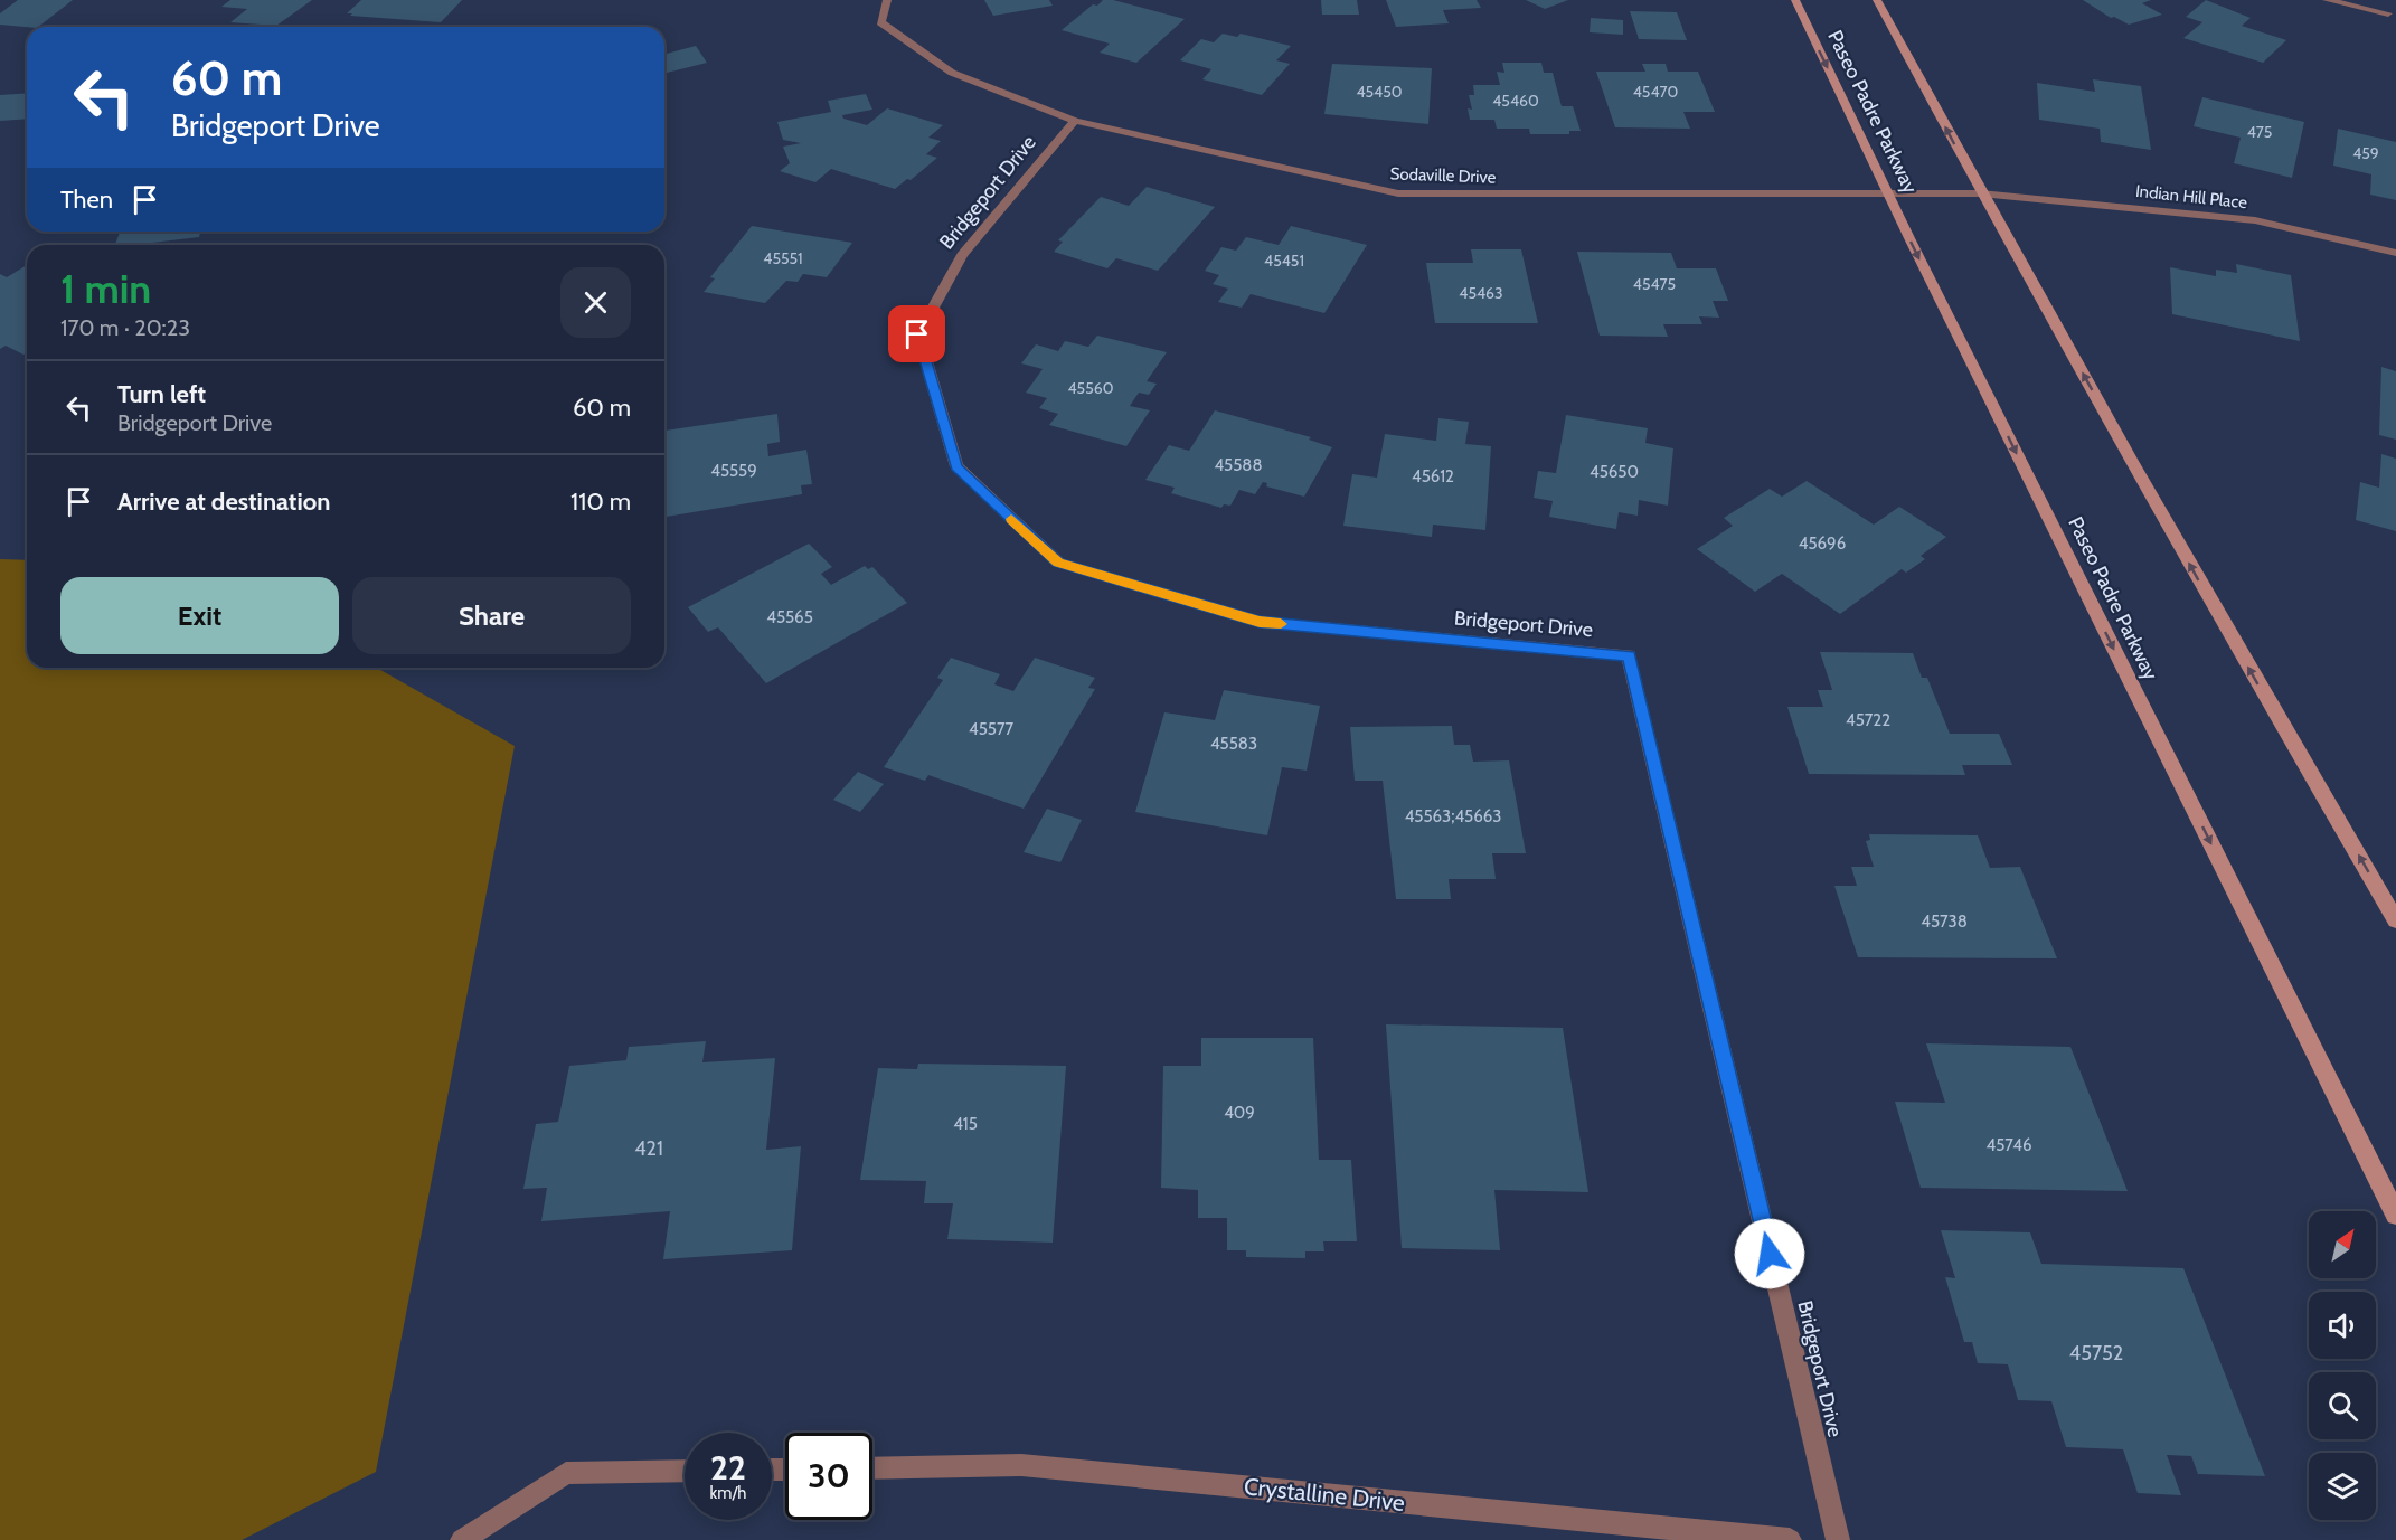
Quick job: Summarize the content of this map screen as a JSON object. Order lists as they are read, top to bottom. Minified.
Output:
{"streets":{"main road":["Paseo Padre Parkway"],"street":["Sodaville Drive","Bridgeport Drive","Indian Hill Place","Crystalline Drive"]},"crossings":[["Paseo Padre Parkway","Sodaville Drive"],["Sodaville Drive","Bridgeport Drive"],["Sodaville Drive","Indian Hill Place"]],"house_numbers":["45450","45470","45460","475","459","45551","45451","45475","45463","45560","45588","45559","45650","45612","45696","45565","45722","45577","45583","45563;45663","45738","409","415","45746","421","45752"],"north":"top right","page":{"turn":["60 m","Bridgeport Drive"],"then":"Then","heading":["1 min","170 m · 20:23"],"list":[{"name":"Turn left","note":"Bridgeport Drive","value":"60 m"},{"name":"Arrive at destination","value":"110 m"}],"buttons":["Exit","Share"],"speed":"22 km/h","limit":"30"}}
